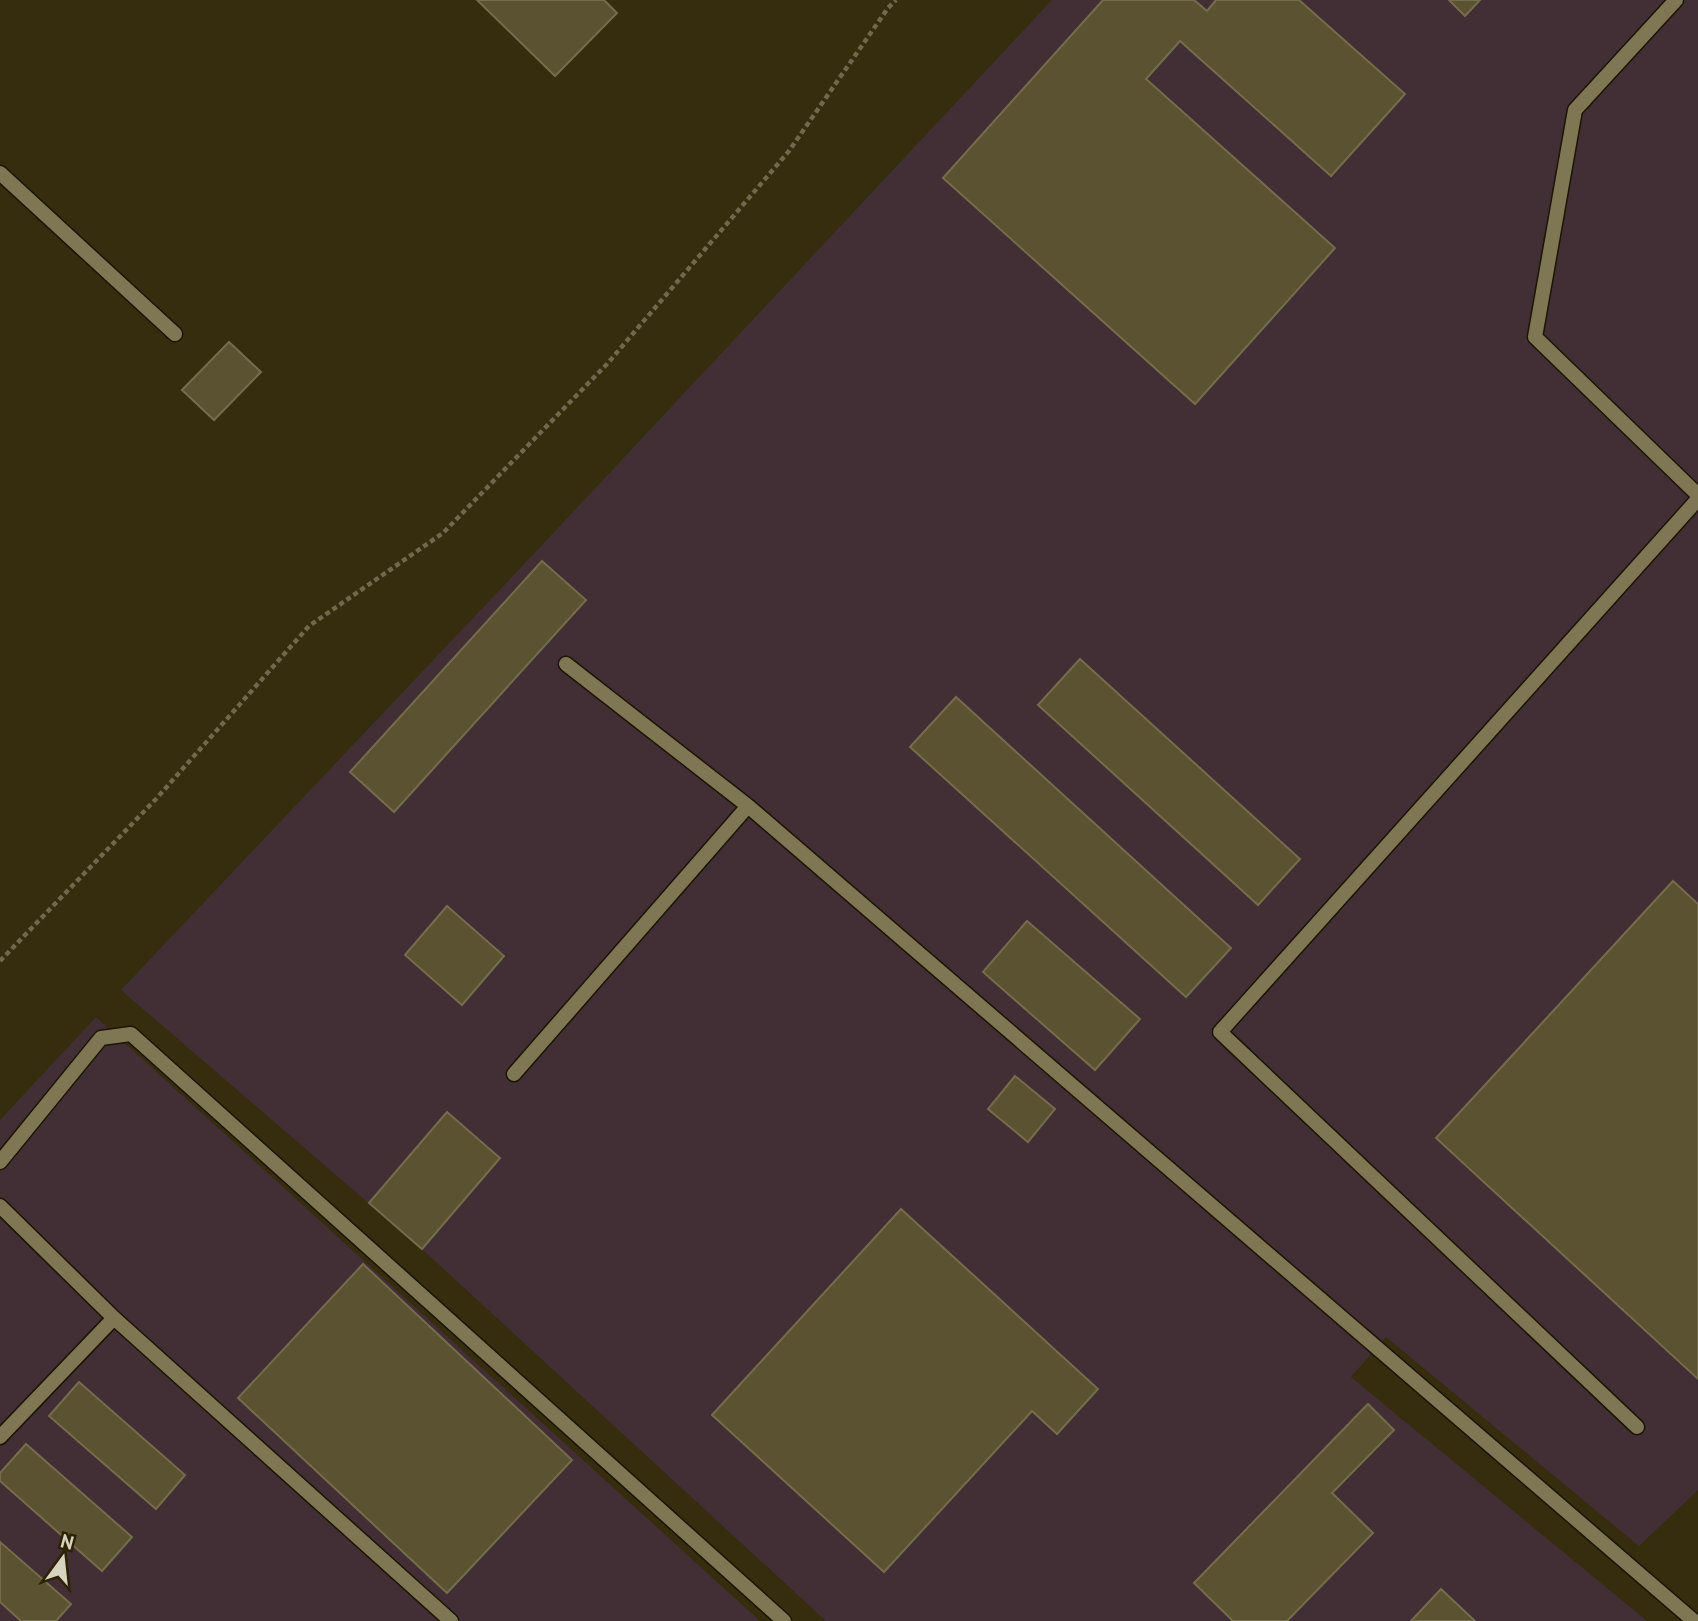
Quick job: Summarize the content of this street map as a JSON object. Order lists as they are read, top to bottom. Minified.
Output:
{"north":"top"}
